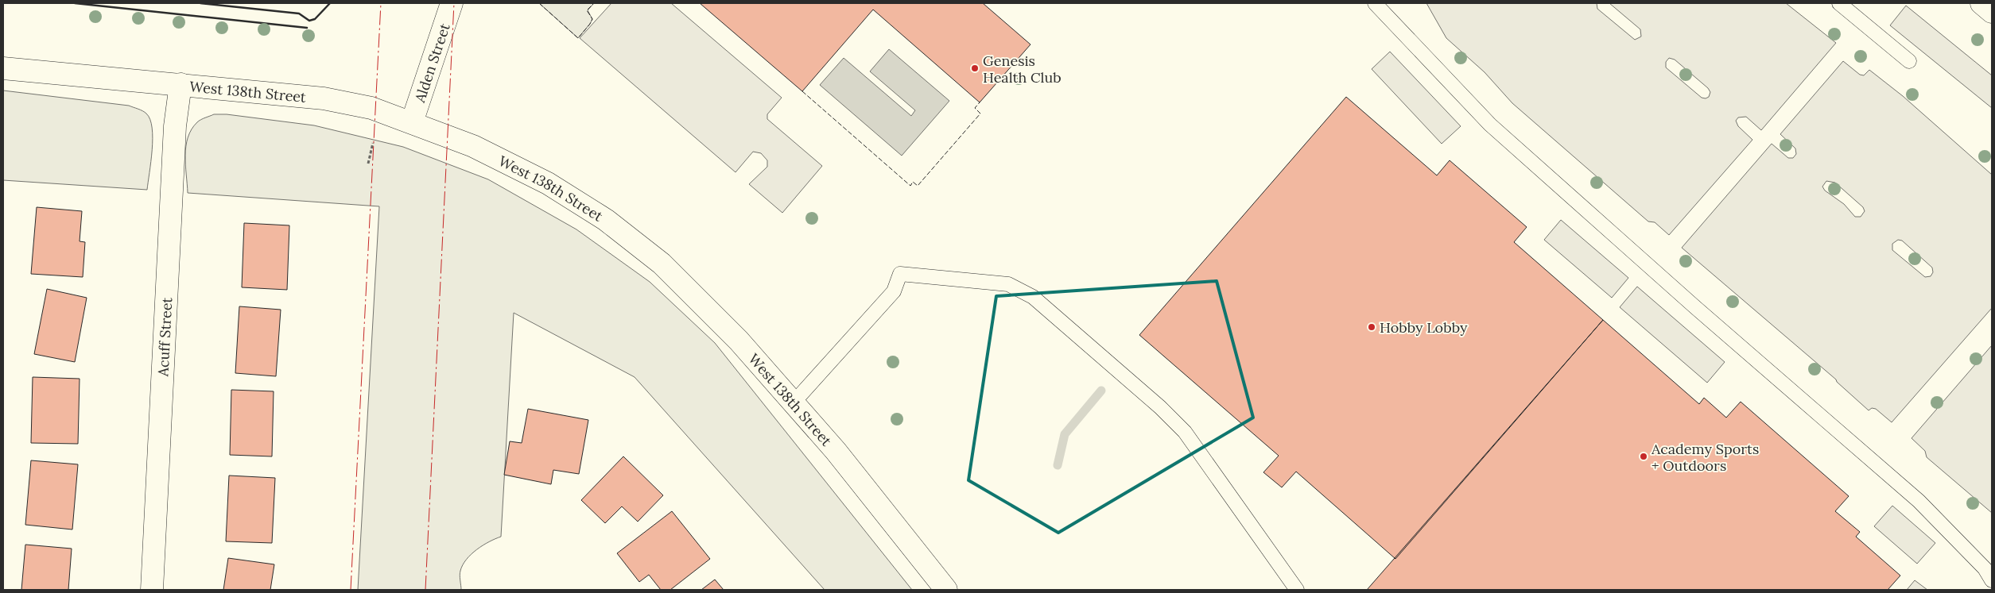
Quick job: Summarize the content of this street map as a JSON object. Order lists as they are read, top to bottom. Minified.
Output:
{"streets":{"street":["Alden Street","West 138th Street","Acuff Street"]},"crossings":[["Alden Street","West 138th Street"],["West 138th Street","Acuff Street"]],"places":["Genesis Health Club","Hobby Lobby","Academy Sports + Outdoors"]}
